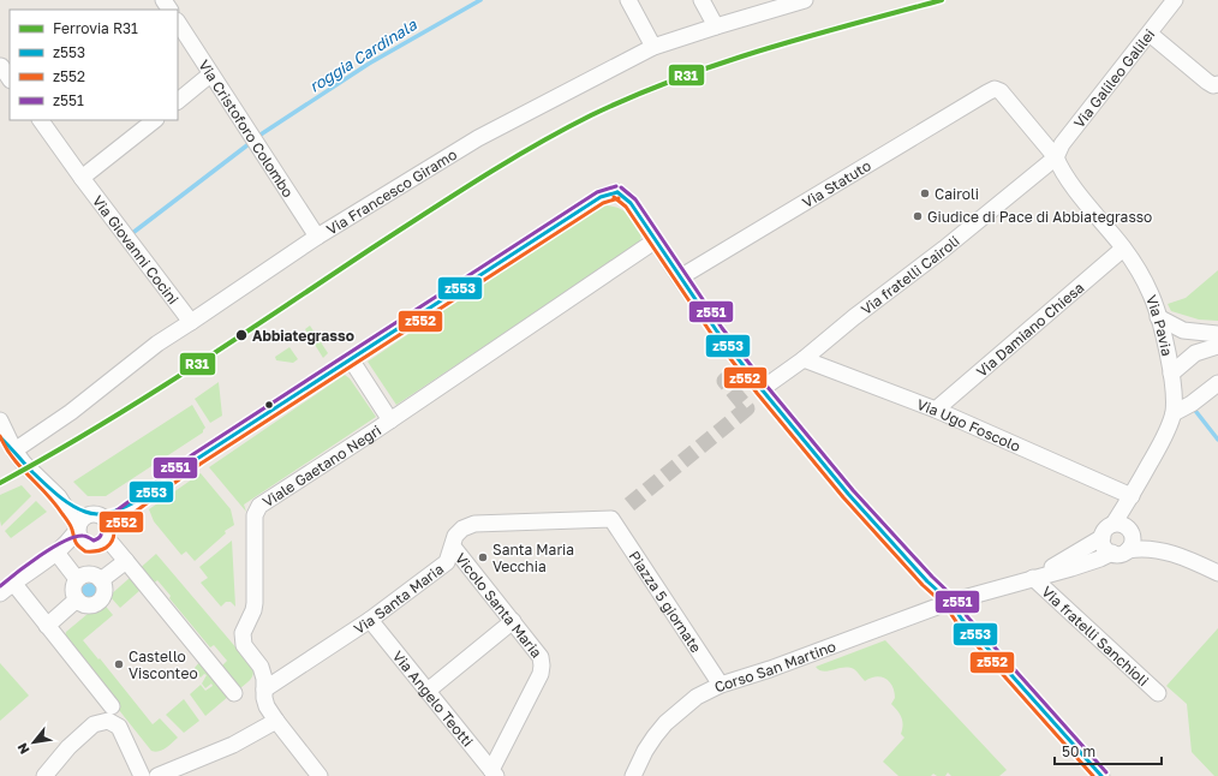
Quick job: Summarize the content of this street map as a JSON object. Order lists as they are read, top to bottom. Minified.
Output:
{"streets":{"street":["Via Galileo Galilei","Via Cristoforo Colombo","Via Statuto","Via Francesco Giramo","Via Giovanni Cocini","Via fratelli Cairoli","Via Pavia","Via Damiano Chiesa","Via Ugo Foscolo","Viale Gaetano Negri","Via Santa Maria","Piazza 5 giornate","Vicolo Santa Maria","Via fratelli Sanchioli","Corso San Martino","Via Angelo Teotti"]},"crossings":[["Via Galileo Galilei","Via fratelli Cairoli"],["Via Galileo Galilei","Via Pavia"],["Via Cristoforo Colombo","Via Francesco Giramo"],["Via Statuto","Via Pavia"],["Via Francesco Giramo","Via Giovanni Cocini"],["Via fratelli Cairoli","Via Pavia"],["Via fratelli Cairoli","Via Ugo Foscolo"],["Via Pavia","Via Damiano Chiesa"],["Via Pavia","Via Ugo Foscolo"],["Via Damiano Chiesa","Via Ugo Foscolo"],["Viale Gaetano Negri","Via Santa Maria"],["Via Santa Maria","Piazza 5 giornate"],["Via Santa Maria","Vicolo Santa Maria"],["Via Santa Maria","Via Angelo Teotti"],["Piazza 5 giornate","Corso San Martino"],["Vicolo Santa Maria","Via Angelo Teotti"]],"water":["roggia Cardinala"],"places":["Cairoli","Giudice di Pace di Abbiategrasso","Abbiategrasso","Santa Maria Vecchia","Castello Visconteo"],"lines":["rail line R31","transit line z551","transit line z553","transit line z552"],"legend":["Ferrovia R31","z553","z552","z551"],"scale_bar":"50 m","north":"bottom left"}
